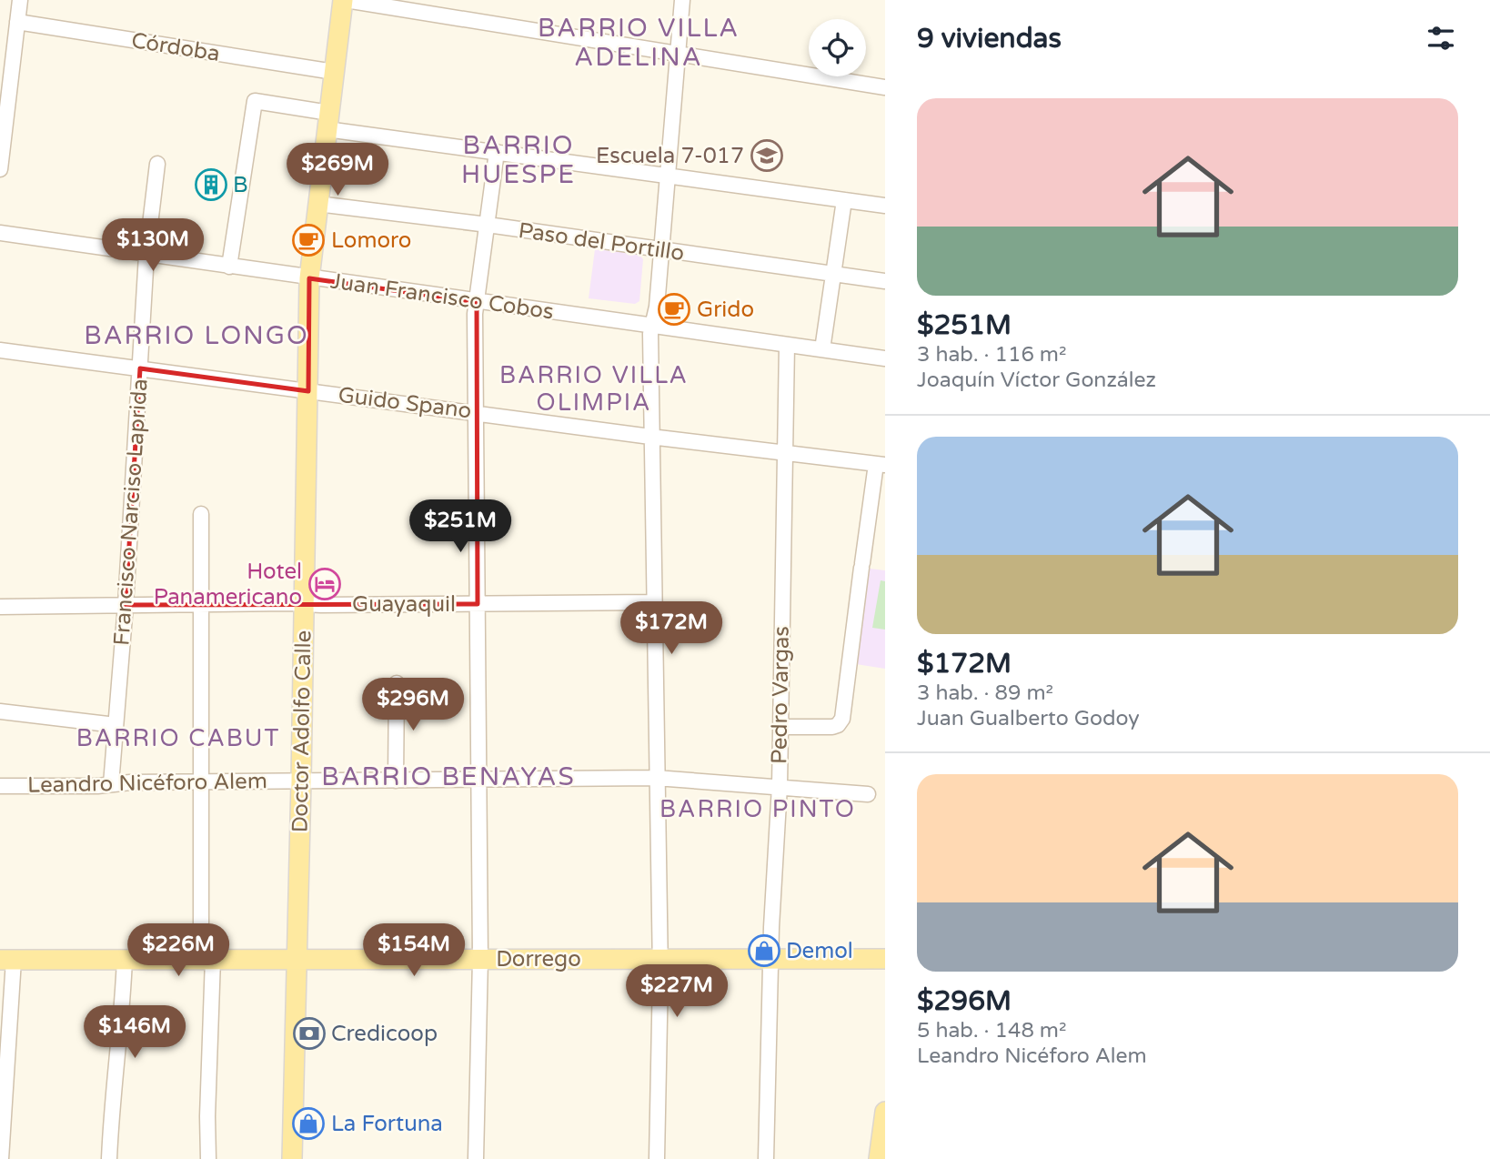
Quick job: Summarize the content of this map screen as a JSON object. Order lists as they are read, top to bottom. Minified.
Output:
{"streets":{"main road":["Doctor Adolfo Calle","Dorrego"],"street":["Córdoba","Paso del Portillo","Juan Francisco Cobos","Guido Spano","Francisco Narciso Laprida","Guayaquil","Pedro Vargas","Leandro Nicéforo Alem"]},"crossings":[["Córdoba","Doctor Adolfo Calle"],["Paso del Portillo","Doctor Adolfo Calle"],["Juan Francisco Cobos","Francisco Narciso Laprida"],["Juan Francisco Cobos","Pedro Vargas"],["Juan Francisco Cobos","Doctor Adolfo Calle"],["Guido Spano","Francisco Narciso Laprida"],["Guido Spano","Pedro Vargas"],["Guido Spano","Doctor Adolfo Calle"],["Francisco Narciso Laprida","Guayaquil"],["Francisco Narciso Laprida","Leandro Nicéforo Alem"],["Guayaquil","Doctor Adolfo Calle"],["Pedro Vargas","Leandro Nicéforo Alem"],["Pedro Vargas","Dorrego"],["Doctor Adolfo Calle","Leandro Nicéforo Alem"],["Doctor Adolfo Calle","Dorrego"]],"districts":["BARRIO VILLA ADELINA","BARRIO HUESPE","BARRIO LONGO","BARRIO VILLA OLIMPIA","BARRIO CABUT","BARRIO BENAYAS","BARRIO PINTO"],"places":{"school or university":["Escuela 7-017"],"building":["B"],"cafe":["Lomoro","Grido"],"hotel":["Hotel Panamericano"],"shop":["Demol","La Fortuna"],"bank":["Credicoop"]},"page":{"heading":"9 viviendas","list":[{"name":"$251M","note":"3 hab. · 116 m² · Joaquín Víctor González"},{"name":"$172M","note":"3 hab. · 89 m² · Juan Gualberto Godoy"},{"name":"$296M","note":"5 hab. · 148 m² · Leandro Nicéforo Alem"}],"price":["$269M","$130M","$251M","$172M","$296M","$226M","$154M","$227M","$146M"]}}
